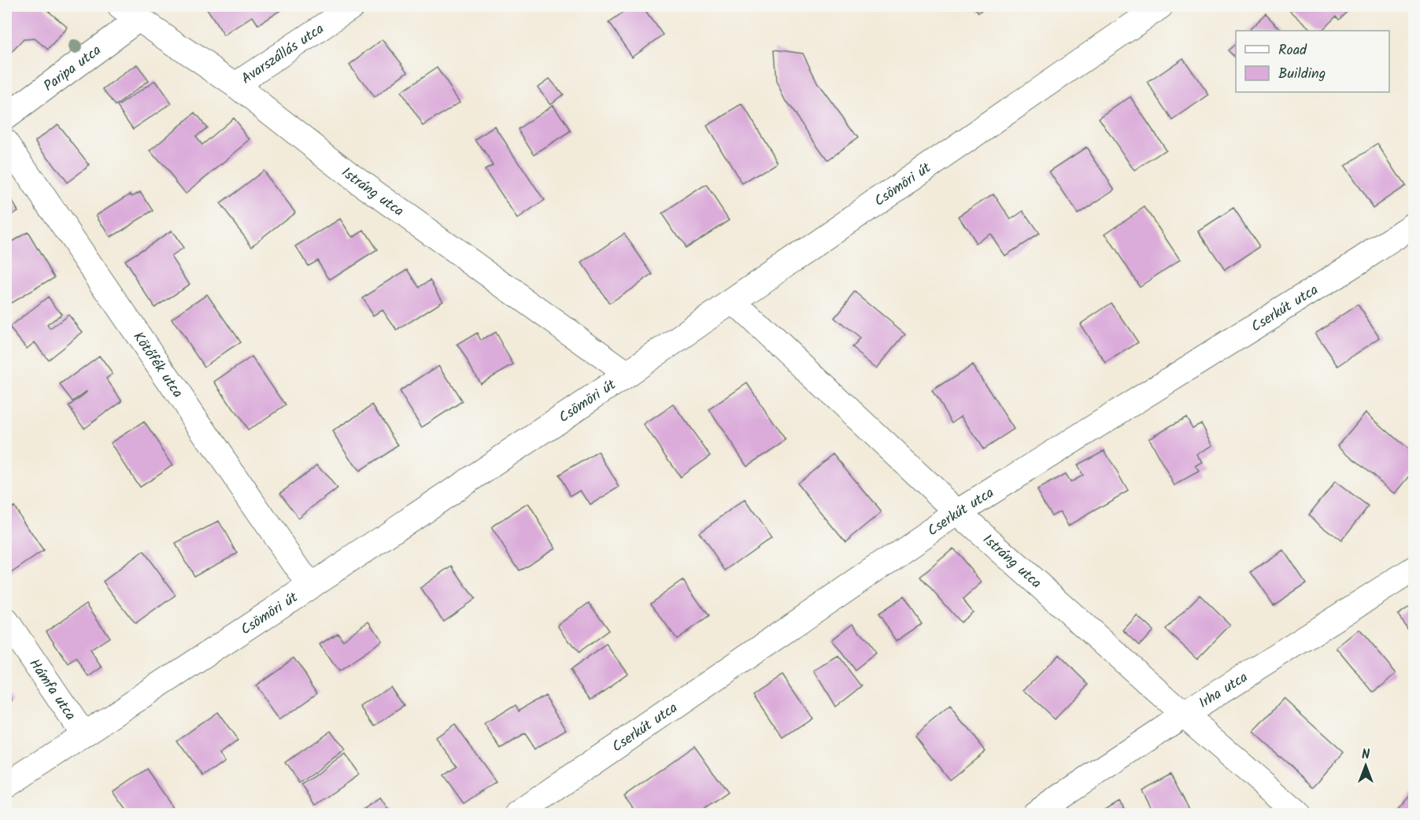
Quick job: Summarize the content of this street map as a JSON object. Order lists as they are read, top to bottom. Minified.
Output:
{"streets":{"street":["Avarszállás utca","Paripa utca","Csömöri út","Istráng utca","Cserkút utca","Kötőfék utca","Hámfa utca","Irha utca"]},"crossings":[["Avarszállás utca","Istráng utca"],["Paripa utca","Istráng utca"],["Csömöri út","Istráng utca"],["Csömöri út","Kötőfék utca"],["Csömöri út","Hámfa utca"],["Istráng utca","Cserkút utca"],["Istráng utca","Irha utca"]],"legend":["Road","Building"],"north":"top"}
